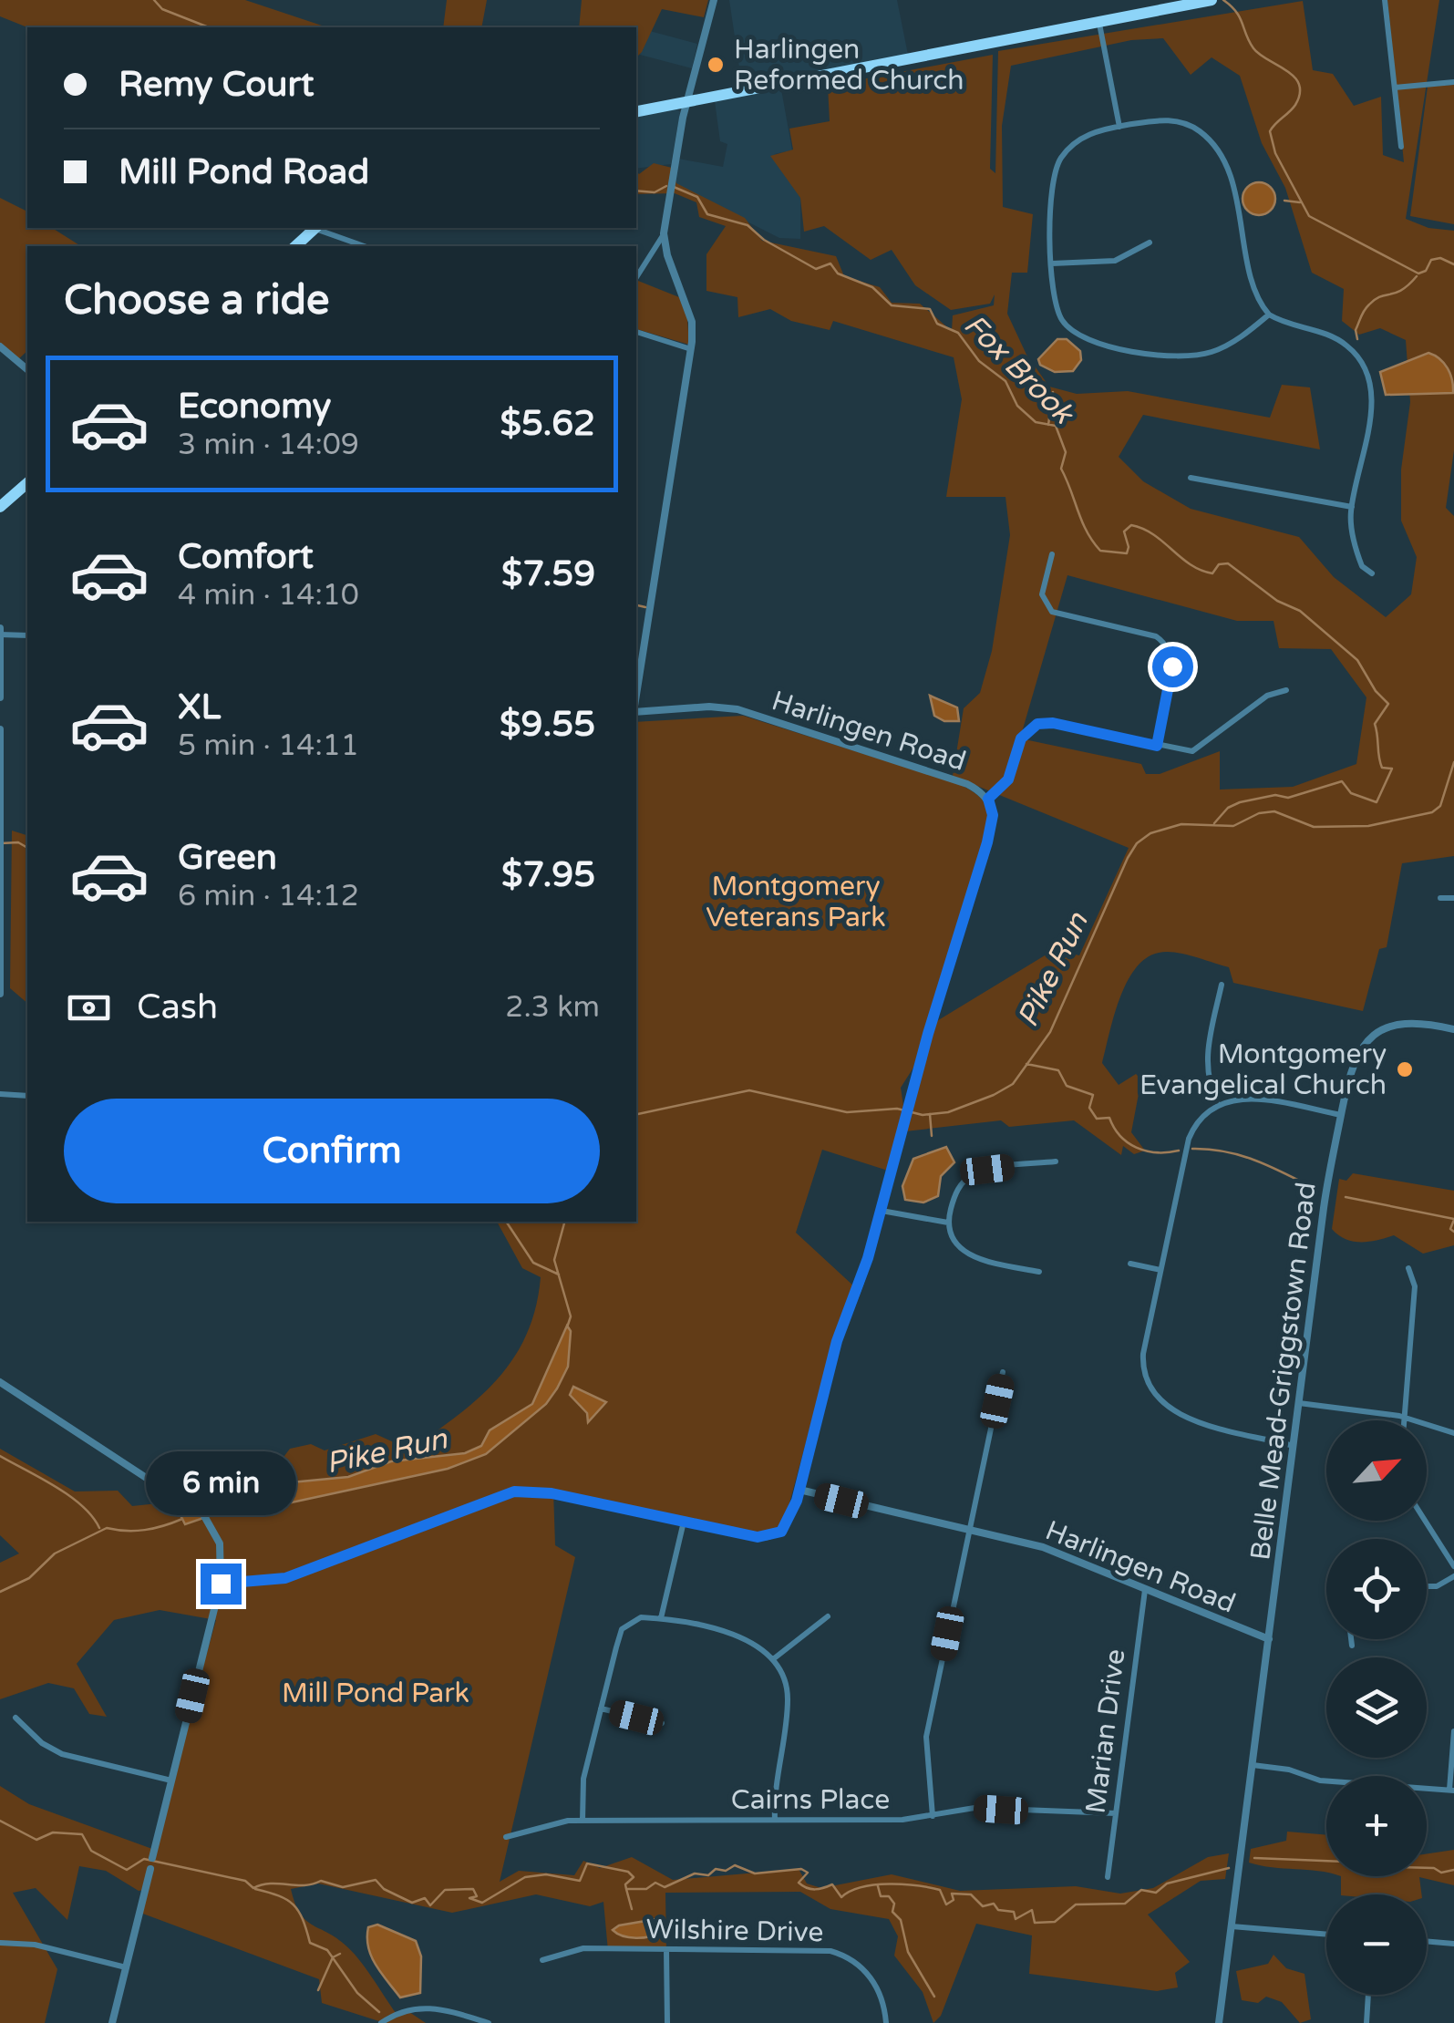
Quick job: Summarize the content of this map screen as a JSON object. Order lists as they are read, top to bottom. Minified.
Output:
{"streets":{"street":["Harlingen Road","Belle Mead-Griggstown Road","Marian Drive","Cairns Place","Wilshire Drive"]},"crossings":[["Harlingen Road","Belle Mead-Griggstown Road"],["Harlingen Road","Marian Drive"],["Marian Drive","Cairns Place"]],"water":["Fox Brook","Pike Run"],"parks":["Montgomery Veterans Park","Mill Pond Park"],"places":["Harlingen Reformed Church","Montgomery Evangelical Church"],"north":"top right","page":{"banner":["Remy Court","Mill Pond Road"],"heading":"Choose a ride","list":[{"name":"Economy","note":"3 min · 14:09","value":"$5.62"},{"name":"Comfort","note":"4 min · 14:10","value":"$7.59"},{"name":"XL","note":"5 min · 14:11","value":"$9.55"},{"name":"Green","note":"6 min · 14:12","value":"$7.95"}],"pay":["Cash","2.3 km"],"buttons":"Confirm","map_buttons":["+","−"],"bubble":"6 min"}}
